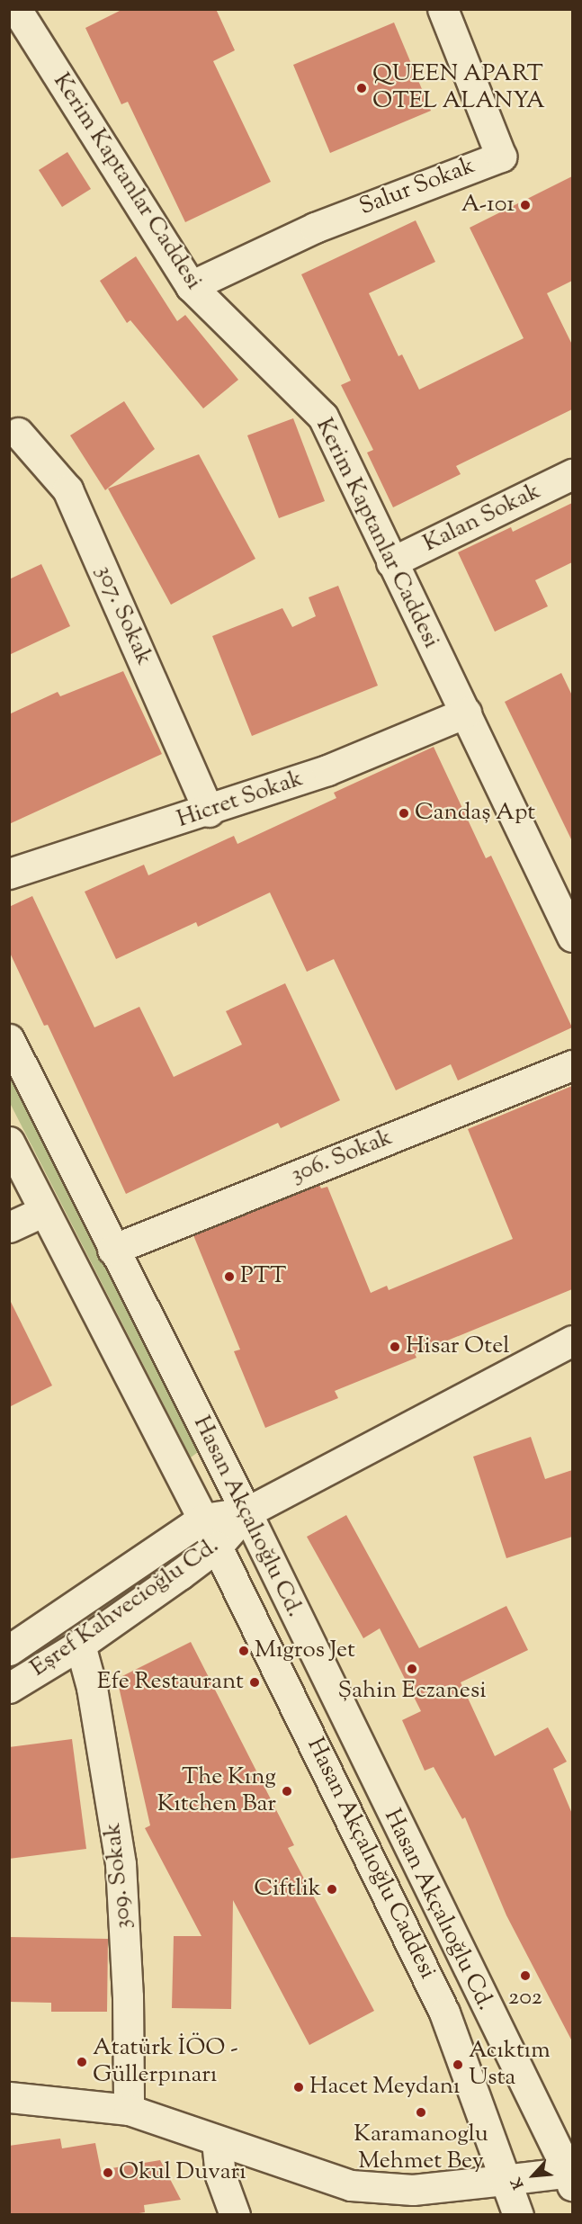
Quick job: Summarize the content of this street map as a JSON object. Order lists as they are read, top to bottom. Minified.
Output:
{"streets":{"street":["Kerim Kaptanlar Caddesi","Salur Sokak","Kalan Sokak","307. Sokak","Hicret Sokak","306. Sokak","Hasan Akçalıoğlu Cd.","Eşref Kahvecioğlu Cd.","Hasan Akçalıoğlu Caddesi","309. Sokak"]},"crossings":[["Kerim Kaptanlar Caddesi","Salur Sokak"],["Kerim Kaptanlar Caddesi","Kalan Sokak"],["Kerim Kaptanlar Caddesi","Hicret Sokak"],["307. Sokak","Hicret Sokak"],["306. Sokak","Hasan Akçalıoğlu Cd."],["Hasan Akçalıoğlu Cd.","Eşref Kahvecioğlu Cd."],["Hasan Akçalıoğlu Cd.","Hasan Akçalıoğlu Caddesi"],["Eşref Kahvecioğlu Cd.","Hasan Akçalıoğlu Caddesi"],["Eşref Kahvecioğlu Cd.","309. Sokak"]],"places":["QUEEN APART OTEL ALANYA","A-101","Candaş Apt","PTT","Hisar Otel","Mıgros Jet","Şahin Eczanesi","Efe Restaurant","The Kıng Kıtchen Bar","Ciftlik","202","Atatürk İÖO - Güllerpınarı","Acıktım Usta","Hacet Meydanı","Karamanoglu Mehmet Bey","Okul Duvarı"],"north":"bottom left"}
